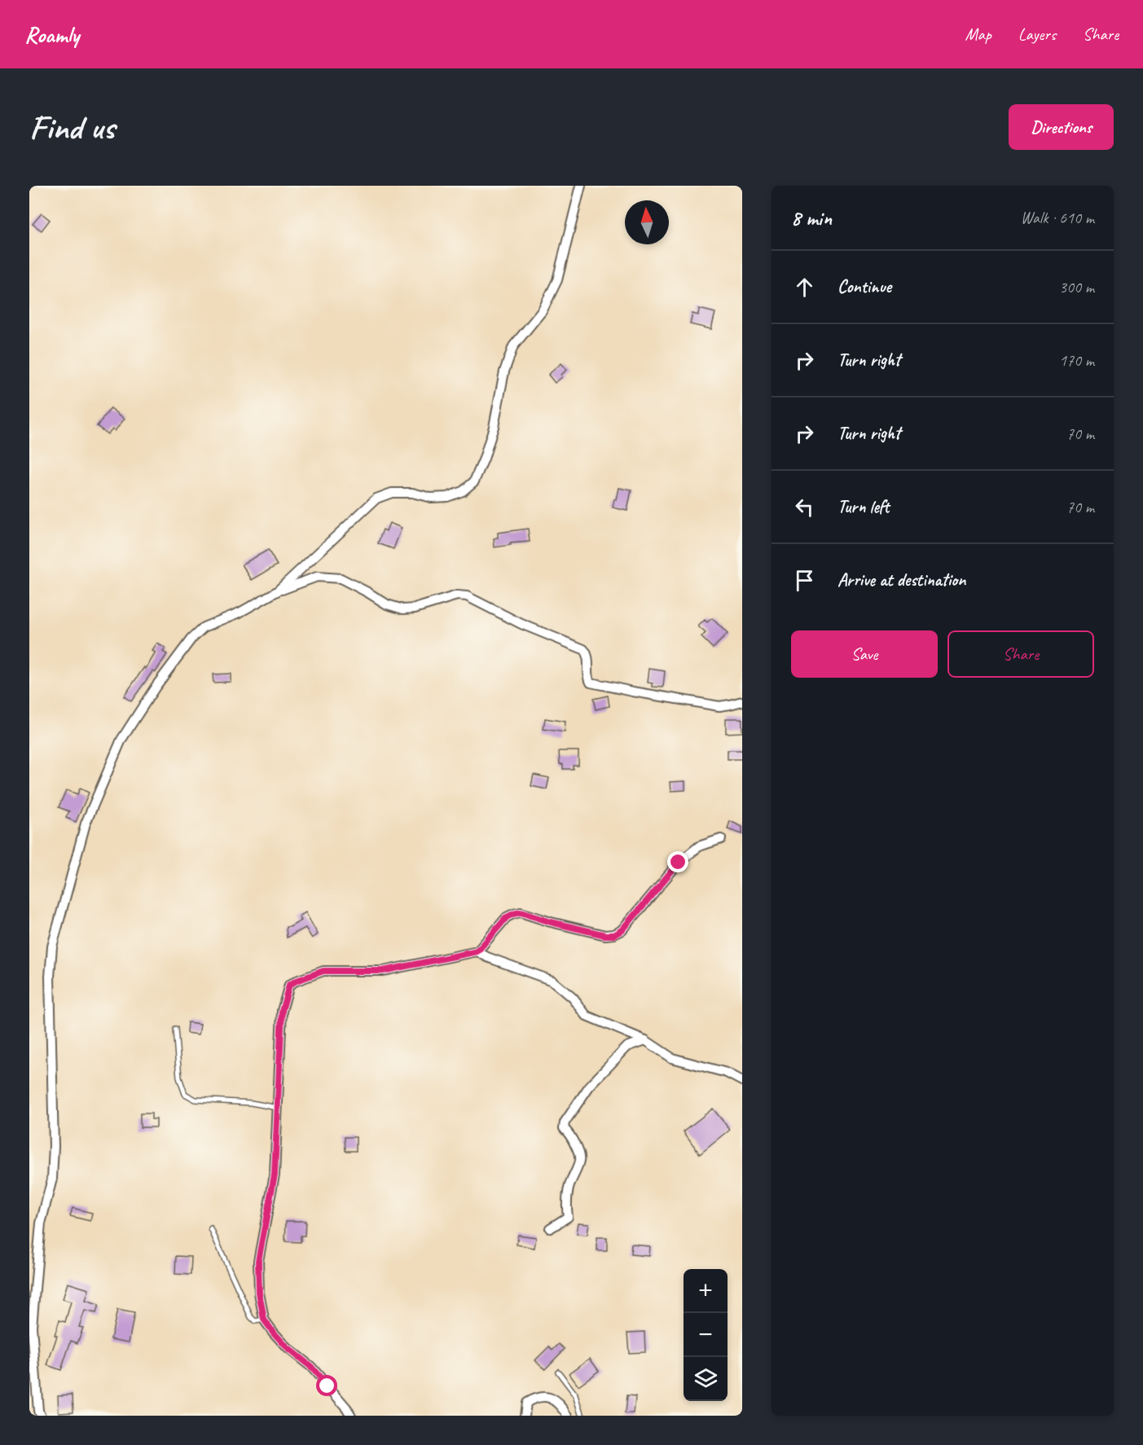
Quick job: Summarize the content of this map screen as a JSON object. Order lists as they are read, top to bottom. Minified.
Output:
{"north":"top","page":{"header":"Roamly","nav":["Map","Layers","Share"],"buttons":["Directions",["Save","Share"]],"title":"Find us","heading":["8 min","Walk · 610 m"],"list":[["Continue","300 m"],["Turn right","170 m"],["Turn right","70 m"],["Turn left","70 m"],"Arrive at destination"],"map_buttons":["+","−"]}}
